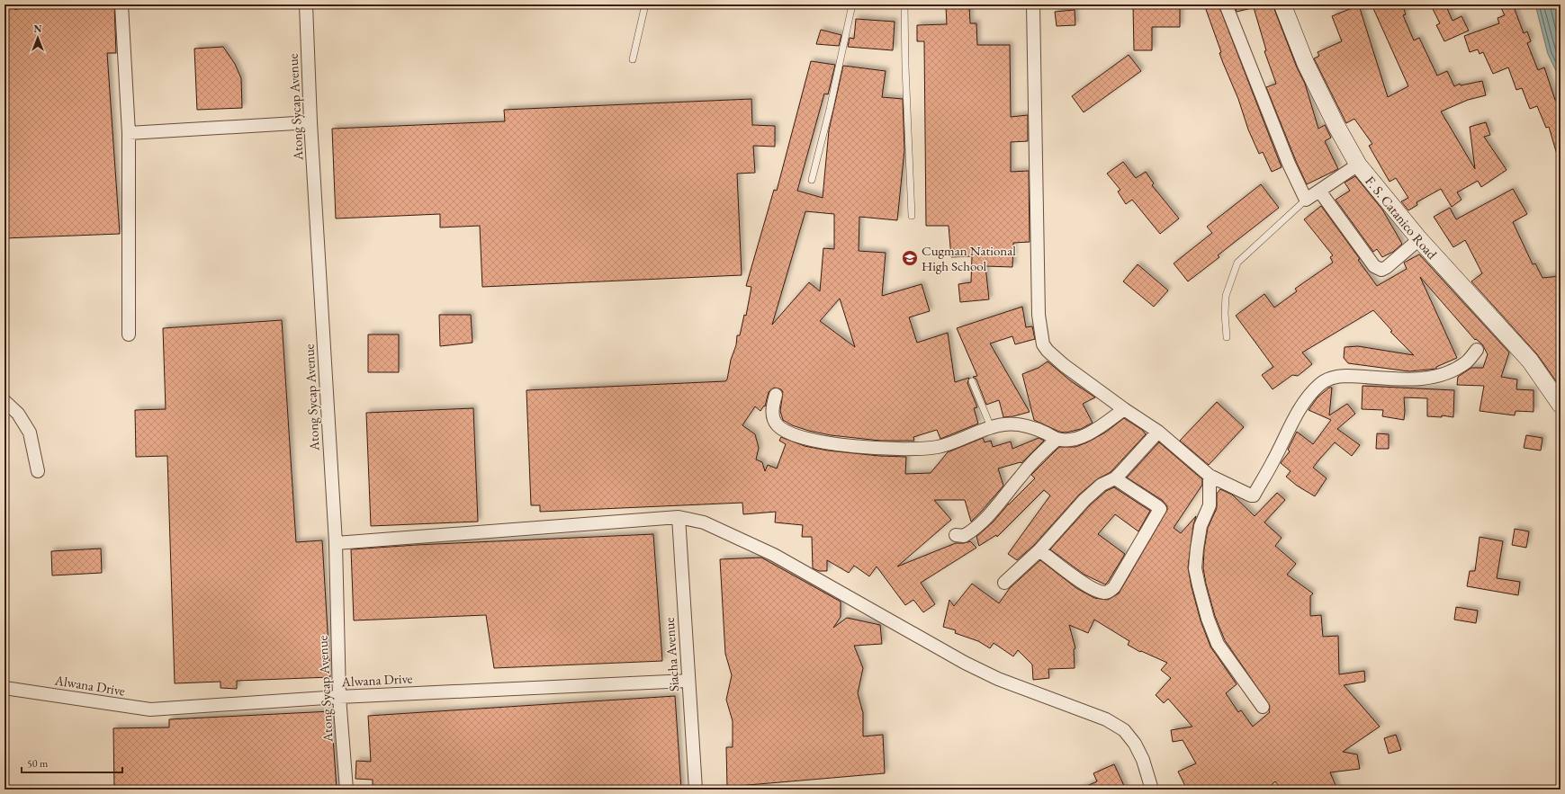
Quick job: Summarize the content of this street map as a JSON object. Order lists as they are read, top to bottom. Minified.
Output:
{"streets":{"street":["Atong Sycap Avenue","F. S. Catanico Road","Siacha Avenue","Alwana Drive"]},"crossings":[["Atong Sycap Avenue","Alwana Drive"],["Siacha Avenue","Alwana Drive"]],"places":{"school or university":["Cugman National High School"]},"scale_bar":"50 m","north":"top"}
